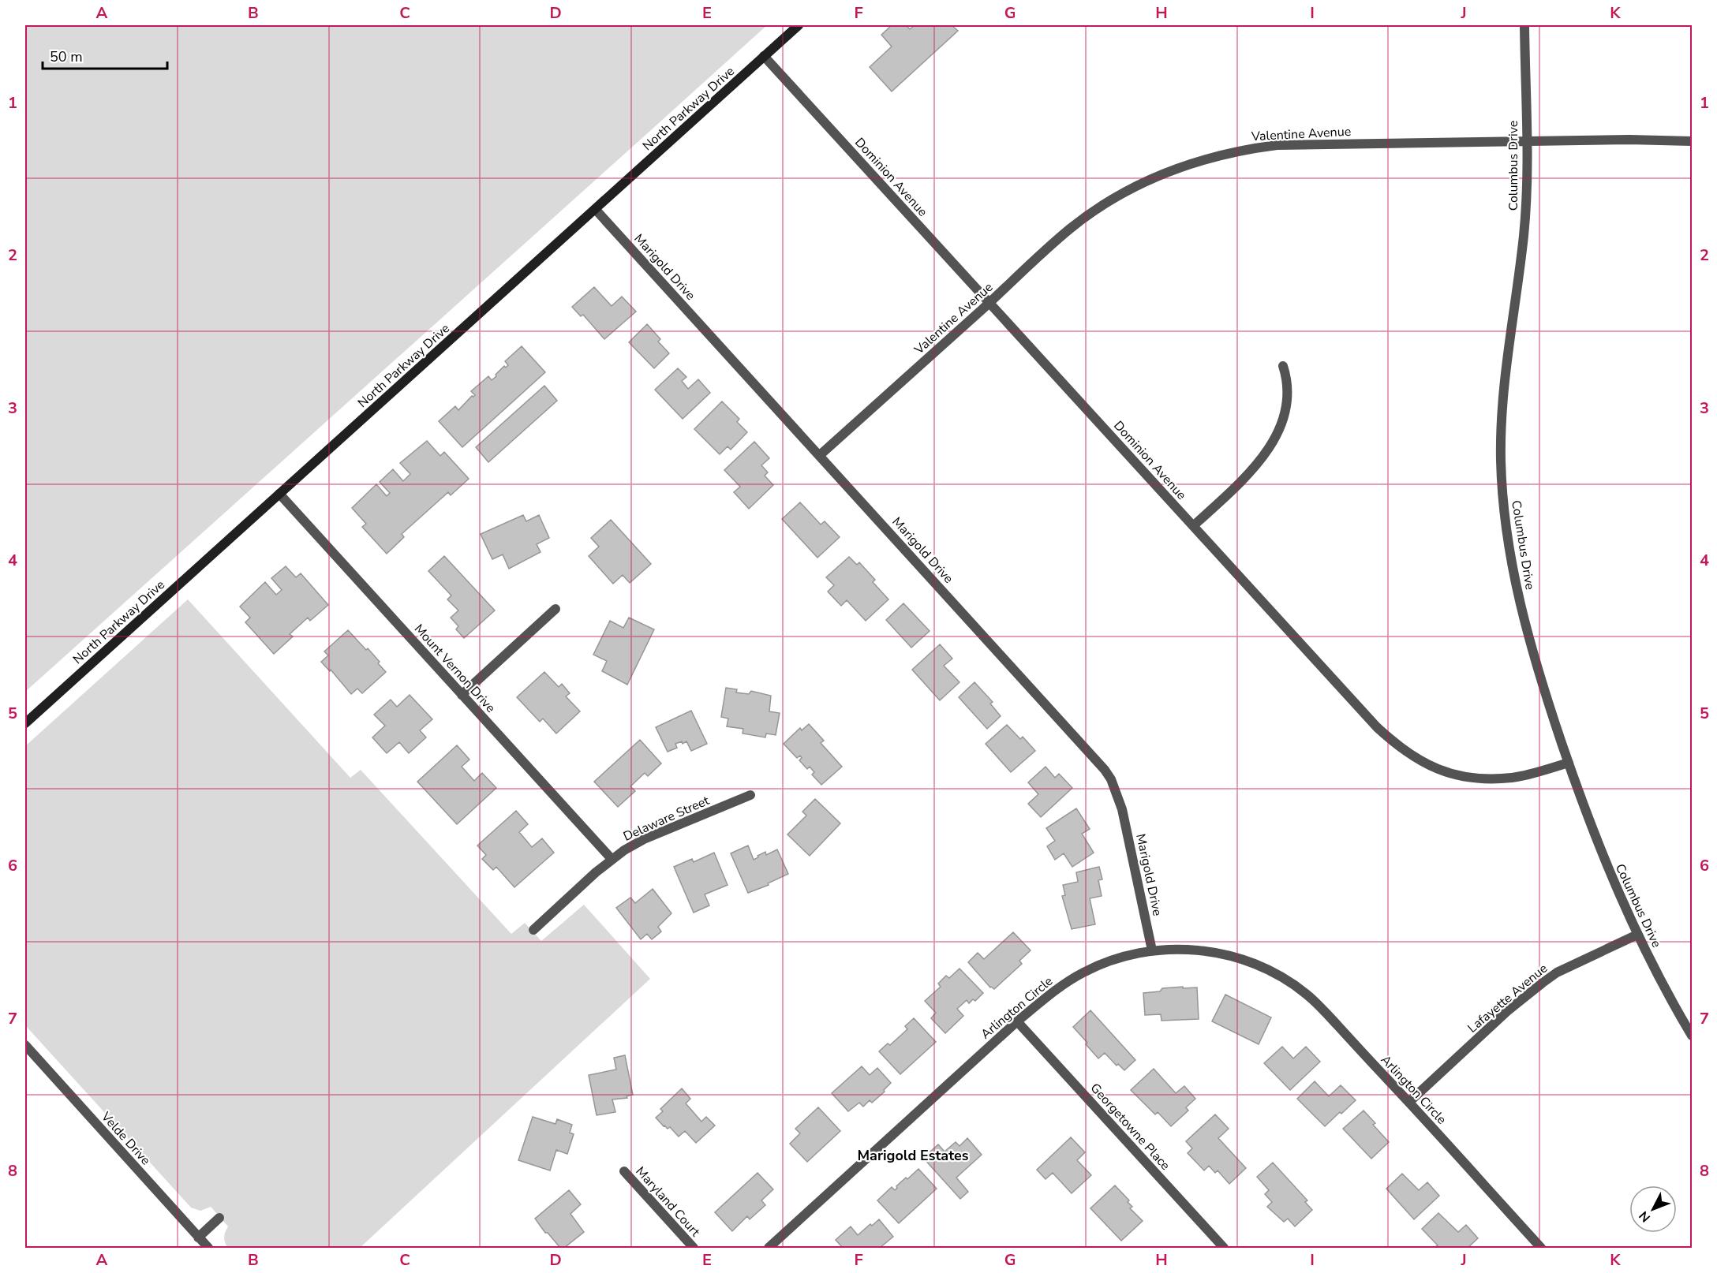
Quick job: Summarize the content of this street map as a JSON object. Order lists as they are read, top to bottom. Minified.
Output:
{"streets":{"main road":["North Parkway Drive"],"street":["Valentine Avenue","Columbus Drive","Dominion Avenue","Marigold Drive","Mount Vernon Drive","Delaware Street","Lafayette Avenue","Arlington Circle","Georgetowne Place","Velde Drive","Maryland Court"]},"crossings":[["North Parkway Drive","Dominion Avenue"],["North Parkway Drive","Marigold Drive"],["North Parkway Drive","Mount Vernon Drive"],["Valentine Avenue","Columbus Drive"],["Valentine Avenue","Dominion Avenue"],["Valentine Avenue","Marigold Drive"],["Columbus Drive","Dominion Avenue"],["Columbus Drive","Lafayette Avenue"],["Marigold Drive","Arlington Circle"],["Mount Vernon Drive","Delaware Street"],["Lafayette Avenue","Arlington Circle"],["Arlington Circle","Georgetowne Place"]],"districts":["Marigold Estates"],"scale_bar":"50 m","north":"bottom left","grid":{"columns":["A","B","C","D","E","F","G","H","I","J","K"],"rows":["1","2","3","4","5","6","7","8"]}}
